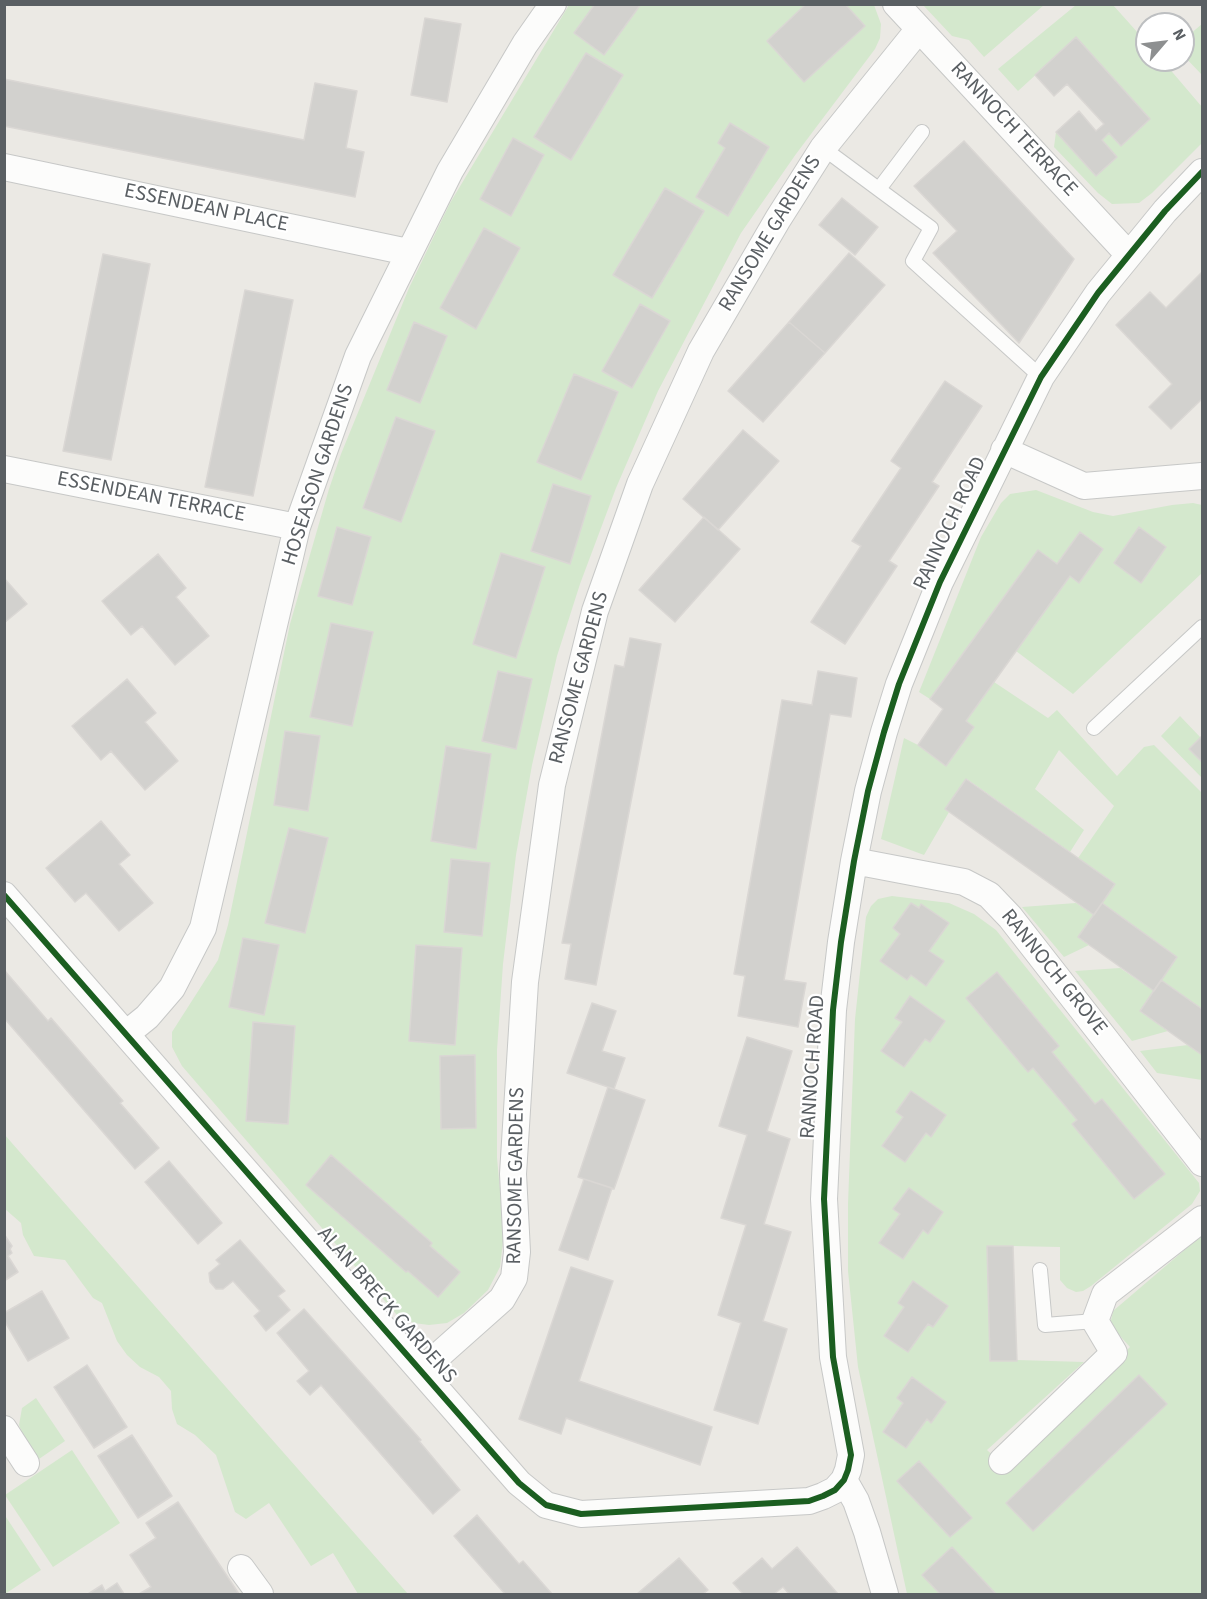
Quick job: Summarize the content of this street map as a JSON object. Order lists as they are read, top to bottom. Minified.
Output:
{"streets":{"street":["RANNOCH TERRACE","ESSENDEAN PLACE","RANSOME GARDENS","HOSEASON GARDENS","ESSENDEAN TERRACE","RANNOCH ROAD","RANNOCH GROVE","ALAN BRECK GARDENS"]},"crossings":[["RANNOCH TERRACE","RANSOME GARDENS"],["RANNOCH TERRACE","RANNOCH ROAD"],["ESSENDEAN PLACE","HOSEASON GARDENS"],["RANSOME GARDENS","ALAN BRECK GARDENS"],["HOSEASON GARDENS","ESSENDEAN TERRACE"],["HOSEASON GARDENS","ALAN BRECK GARDENS"],["RANNOCH ROAD","RANNOCH GROVE"],["RANNOCH ROAD","ALAN BRECK GARDENS"]],"north":"top right"}
